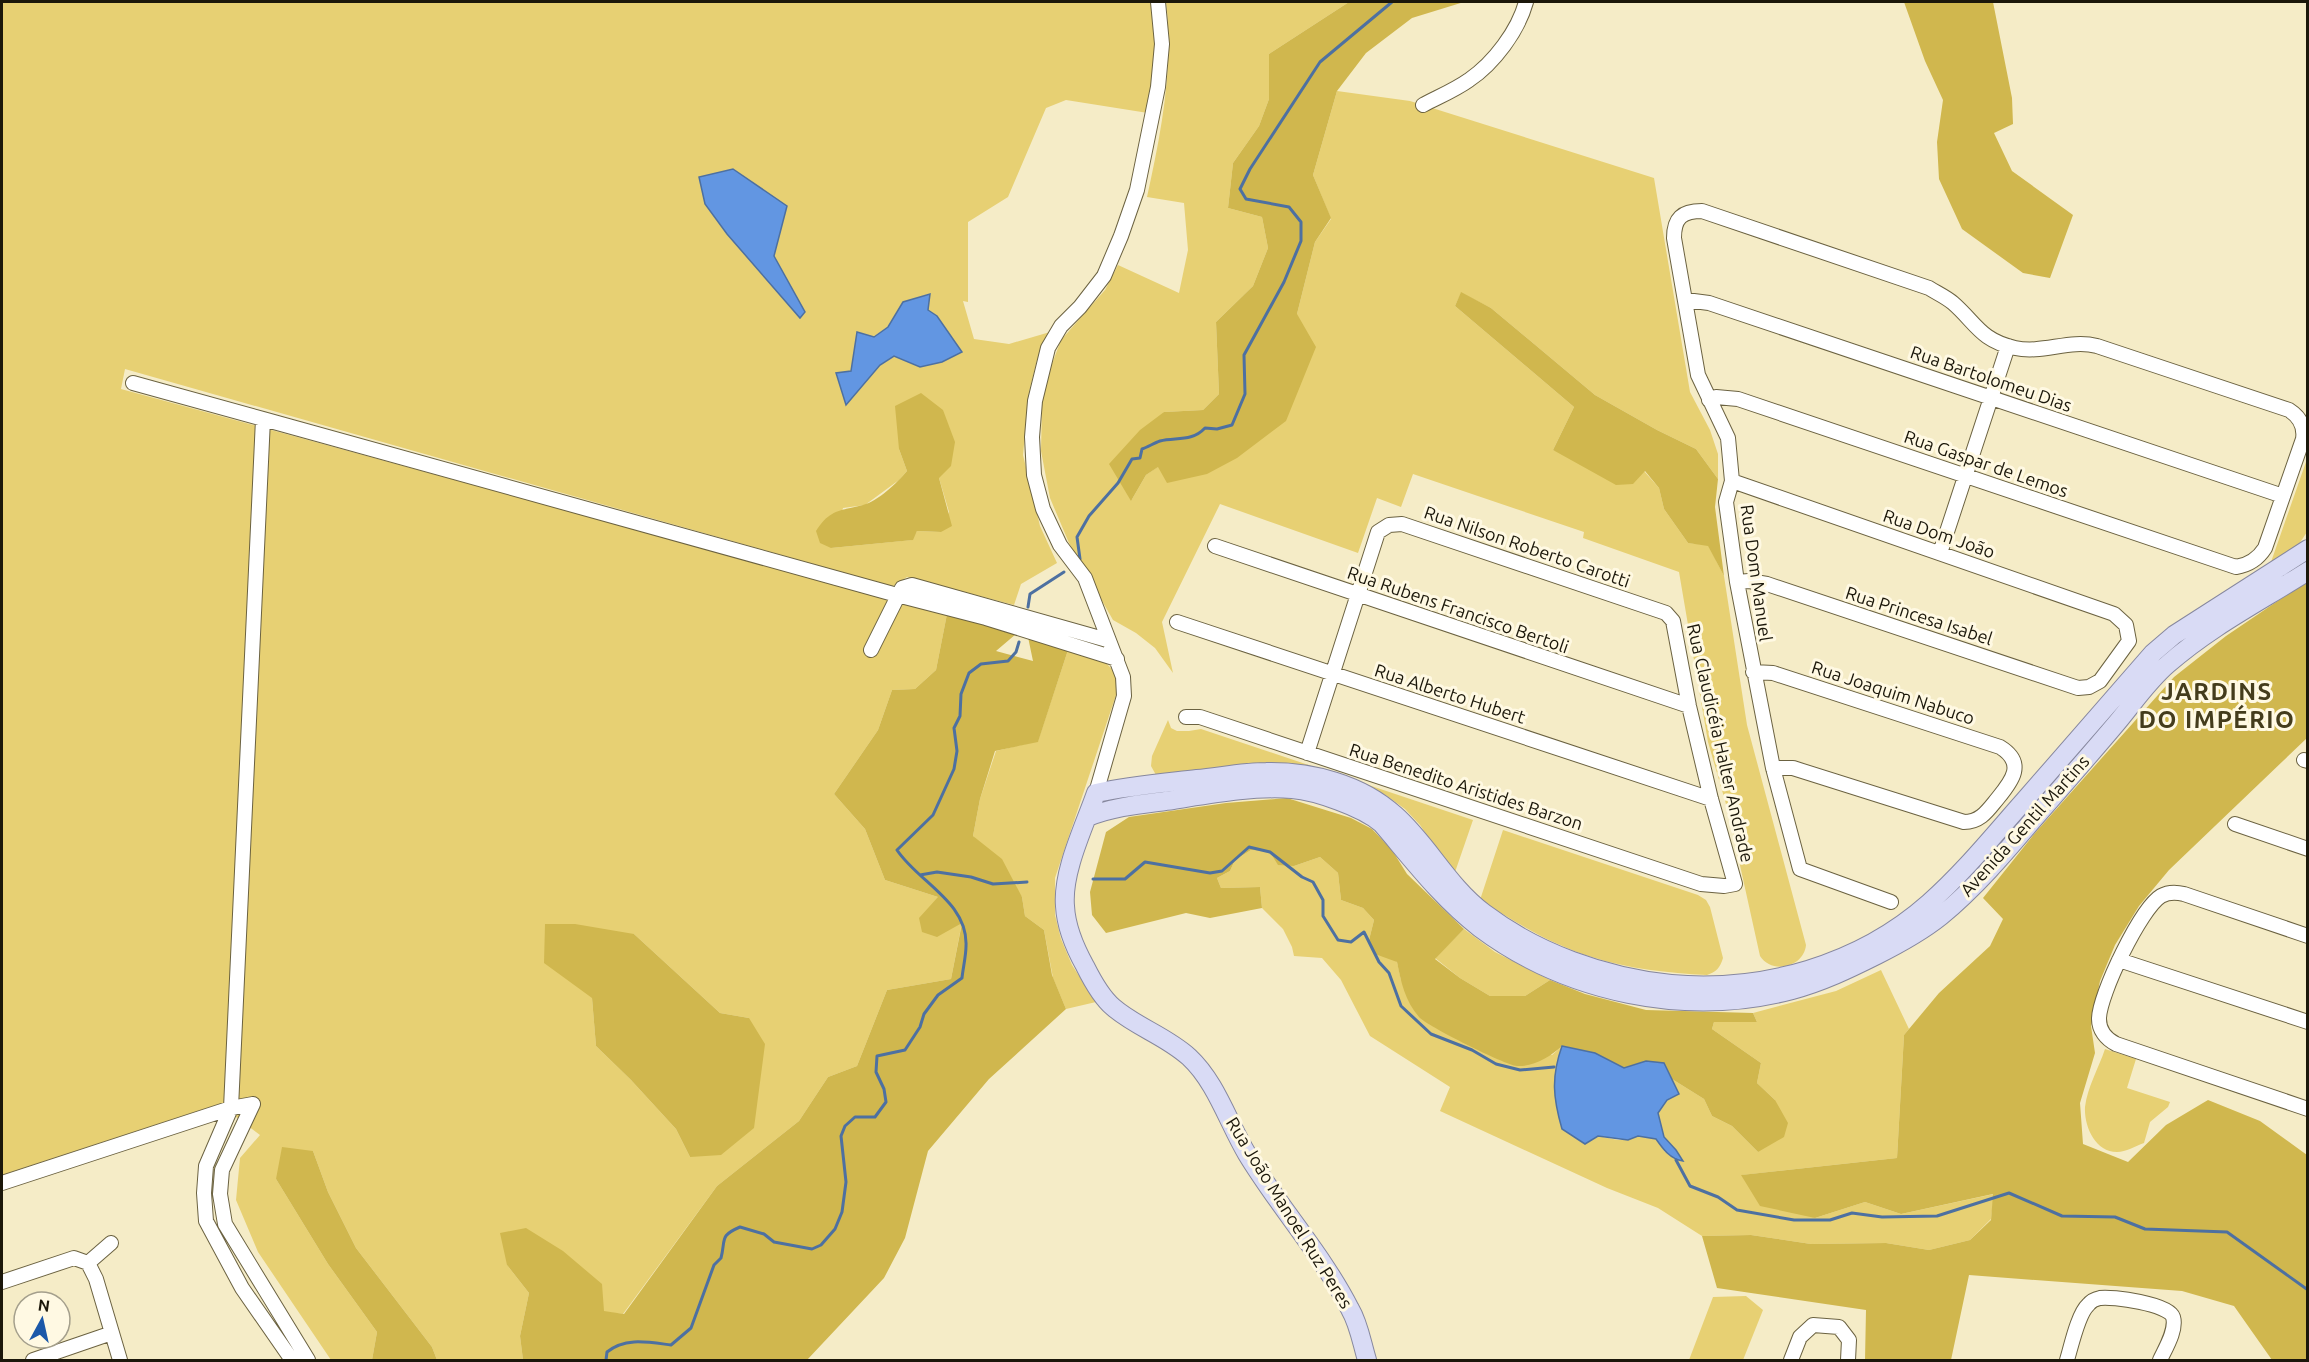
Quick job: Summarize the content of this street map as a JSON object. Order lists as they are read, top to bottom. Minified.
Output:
{"streets":{"main road":["Avenida Gentil Martins","Rua João Manoel Ruz Peres"],"street":["Rua Bartolomeu Dias","Rua Gaspar de Lemos","Rua Dom João","Rua Nilson Roberto Carotti","Rua Dom Manuel","Rua Rubens Francisco Bertoli","Rua Princesa Isabel","Rua Joaquim Nabuco","Rua Alberto Hubert","Rua Claudicéia Halter Andrade","Rua Benedito Aristides Barzon"]},"crossings":[["Rua Bartolomeu Dias","Rua Gaspar de Lemos"],["Rua Bartolomeu Dias","Rua Dom Manuel"],["Rua Gaspar de Lemos","Rua Dom Manuel"],["Rua Dom João","Rua Dom Manuel"],["Rua Dom João","Rua Princesa Isabel"],["Rua Nilson Roberto Carotti","Rua Rubens Francisco Bertoli"],["Rua Nilson Roberto Carotti","Rua Claudicéia Halter Andrade"],["Rua Dom Manuel","Rua Princesa Isabel"],["Rua Dom Manuel","Rua Joaquim Nabuco"],["Rua Rubens Francisco Bertoli","Rua Claudicéia Halter Andrade"],["Rua Alberto Hubert","Rua Claudicéia Halter Andrade"],["Rua Claudicéia Halter Andrade","Rua Benedito Aristides Barzon"],["Avenida Gentil Martins","Rua João Manoel Ruz Peres"]],"districts":["JARDINS DO IMPÉRIO"],"north":"top"}
